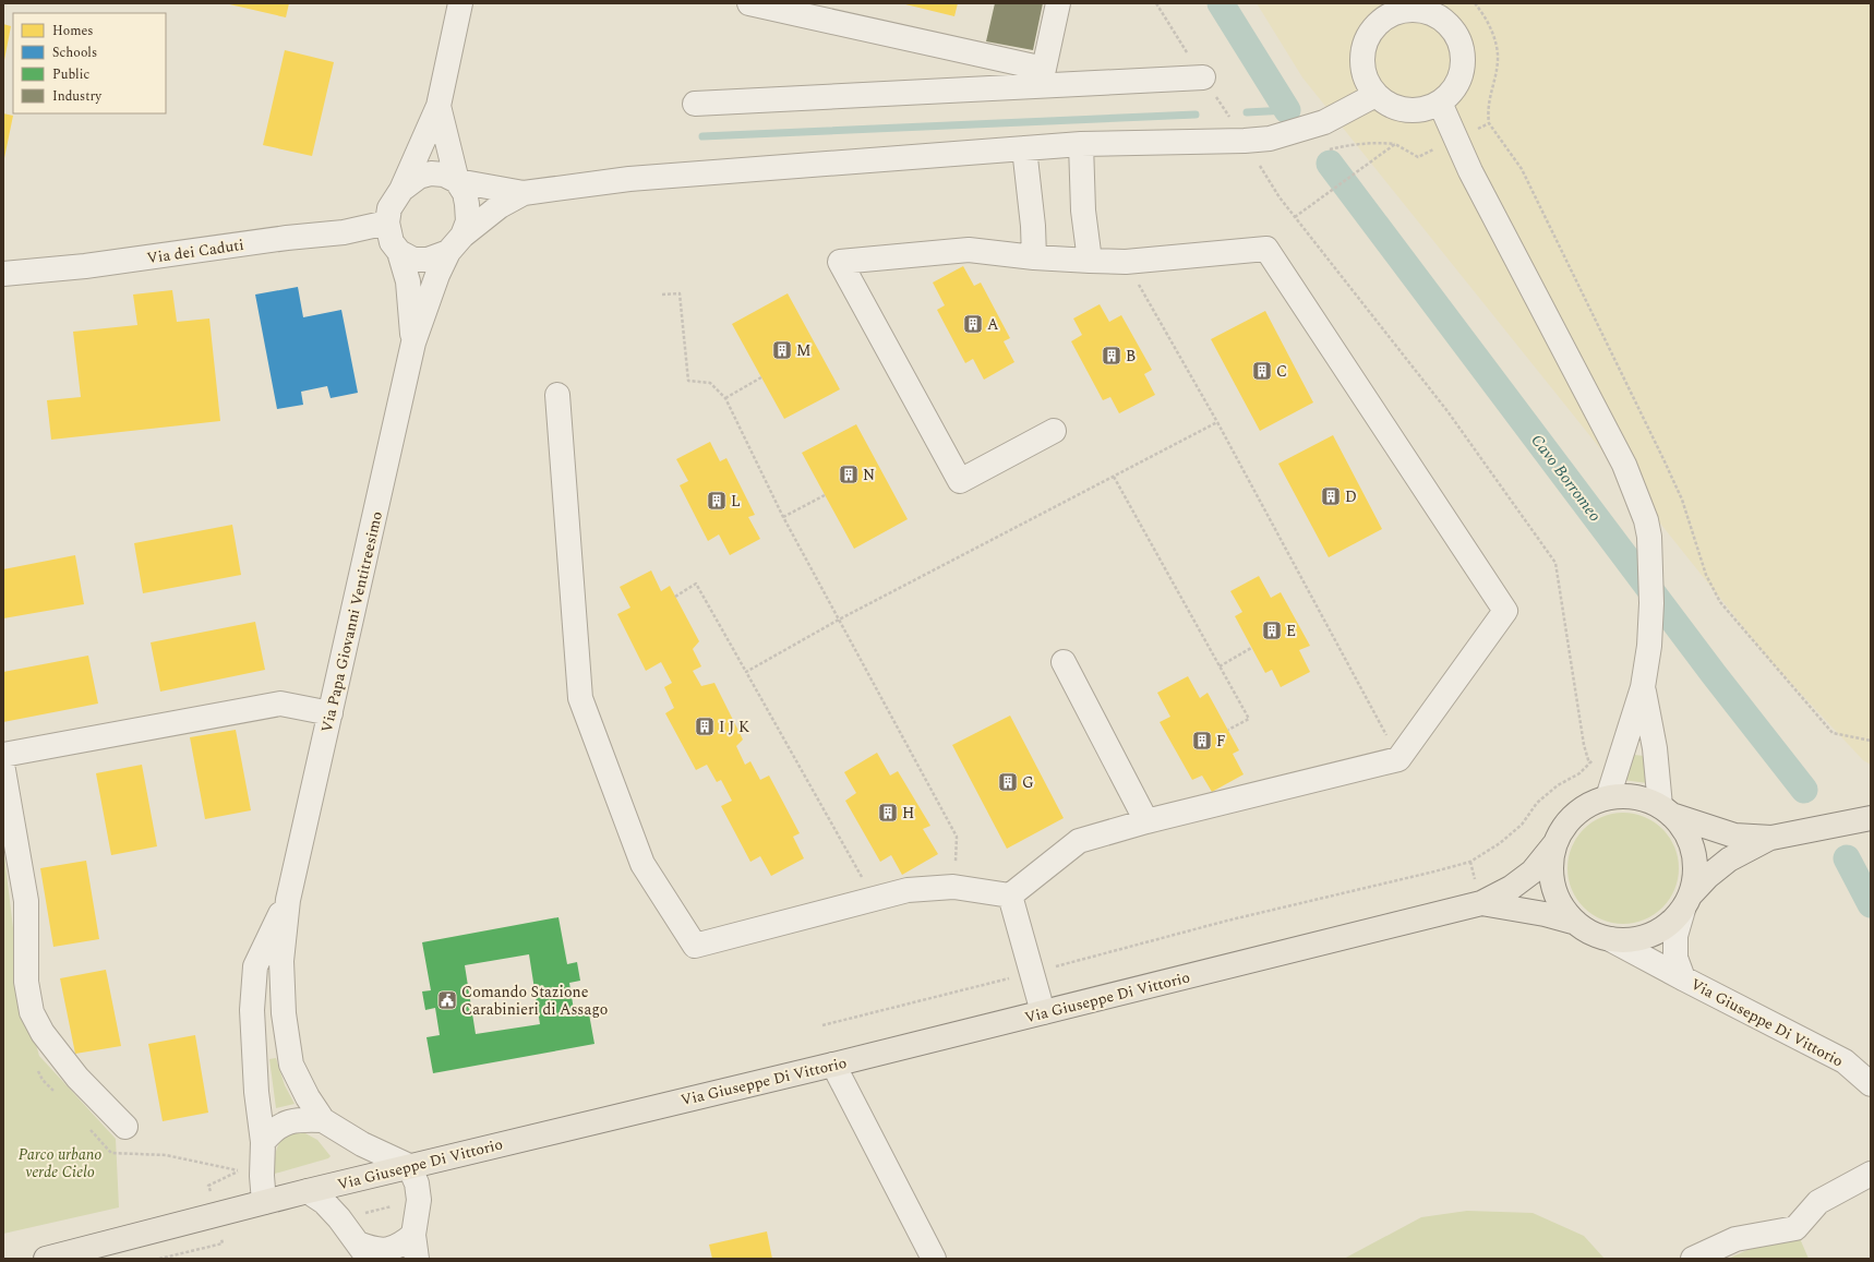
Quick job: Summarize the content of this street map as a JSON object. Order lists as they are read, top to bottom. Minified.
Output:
{"streets":{"main road":["Via Giuseppe Di Vittorio"],"street":["Via dei Caduti","Via Papa Giovanni Ventitreesimo"]},"crossings":[["Via dei Caduti","Via Papa Giovanni Ventitreesimo"],["Via Papa Giovanni Ventitreesimo","Via Giuseppe Di Vittorio"]],"water":["Cavo Borromeo"],"parks":["Parco urbano verde Cielo"],"places":{"building":["A","M","B","C","N","D","L","E","I J K","F","G","H"],"public building":["Comando Stazione Carabinieri di Assago"]},"legend":["Homes","Schools","Public","Industry"]}
